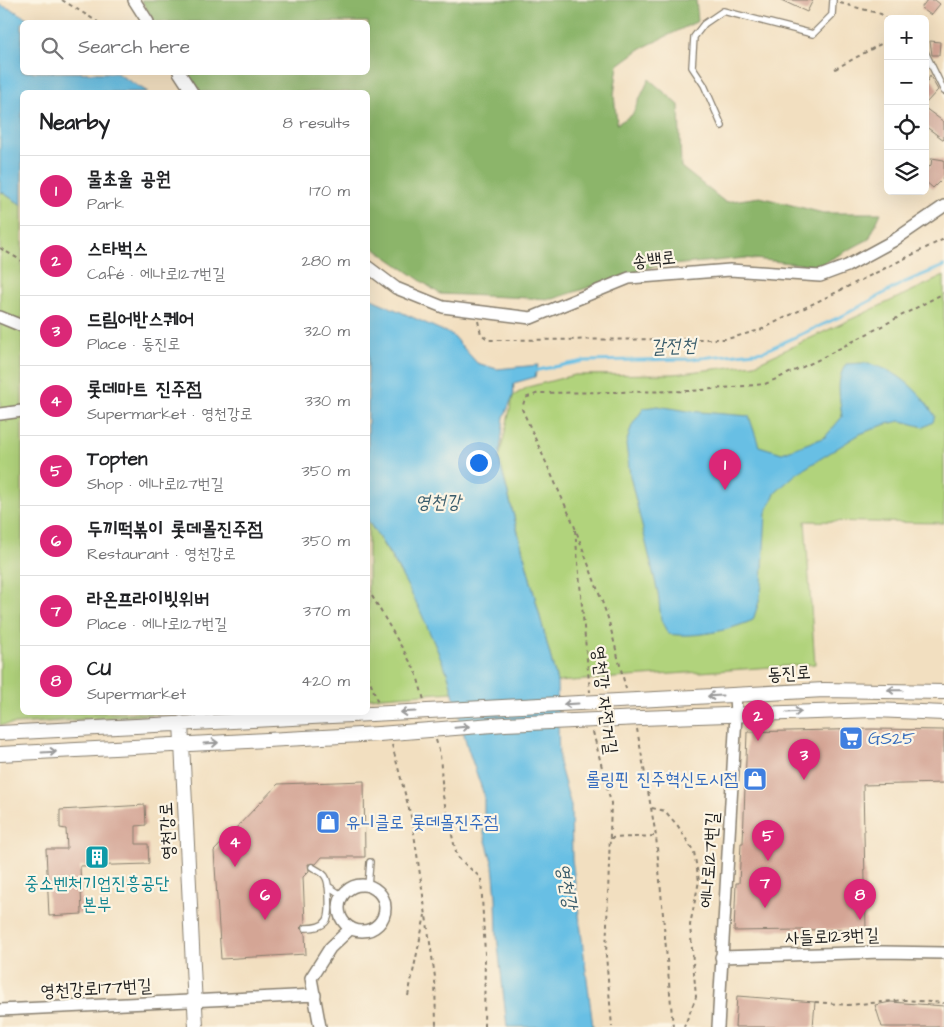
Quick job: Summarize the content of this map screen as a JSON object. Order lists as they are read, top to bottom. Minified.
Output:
{"streets":{"street":["송백로","동진로","영천강로","에나로127번길","사들로123번길","영천강로177번길"],"path":["영천강 자전거길"]},"crossings":[["동진로","에나로127번길"],["영천강로","영천강로177번길"],["에나로127번길","사들로123번길"]],"water":["갈전천","영천강"],"places":{"supermarket":["GS25"],"shop":["롤링핀 진주혁신도시점","유니클로 롯데몰진주점"],"building":["중소벤처기업진흥공단 본부"]},"page":{"map_buttons":["+","−"],"search":"Search here","heading":["Nearby","8 results"],"list":[{"mark":"1","name":"물초울 공원","note":"Park","value":"170 m"},{"mark":"2","name":"스타벅스","note":"Café · 에나로127번길","value":"280 m"},{"mark":"3","name":"드림어반스퀘어","note":"Place · 동진로","value":"320 m"},{"mark":"4","name":"롯데마트 진주점","note":"Supermarket · 영천강로","value":"330 m"},{"mark":"5","name":"Topten","note":"Shop · 에나로127번길","value":"350 m"},{"mark":"6","name":"두끼떡볶이 롯데몰진주점","note":"Restaurant · 영천강로","value":"350 m"},{"mark":"7","name":"라온프라이빗위버","note":"Place · 에나로127번길","value":"370 m"},{"mark":"8","name":"CU","note":"Supermarket","value":"420 m"}],"pins":["1","2","3","5","4","7","6","8"]}}
